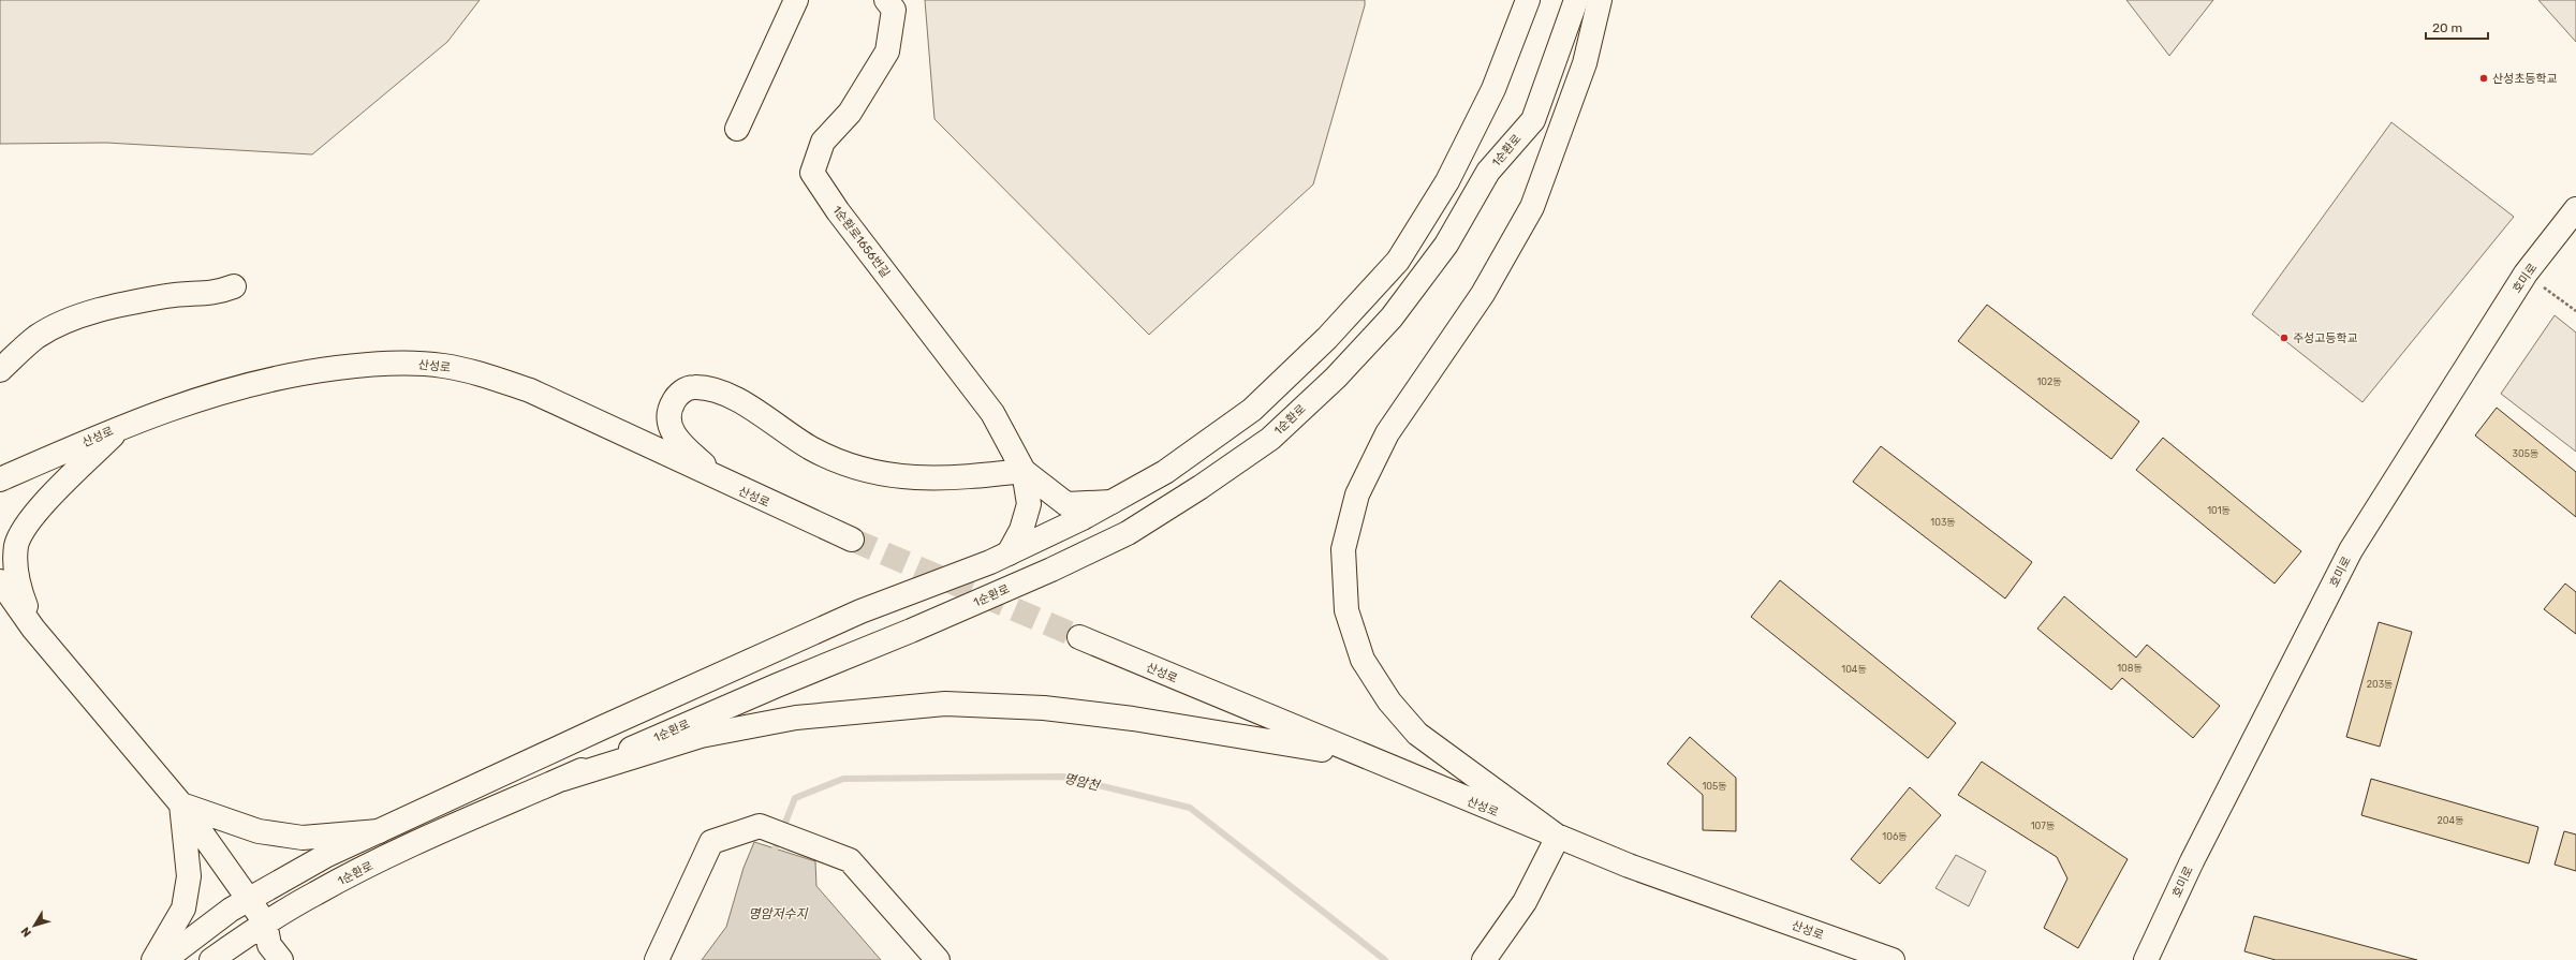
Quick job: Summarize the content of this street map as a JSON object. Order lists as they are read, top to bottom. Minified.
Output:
{"streets":{"main road":["1순환로","1순환로1656번길","호미로","산성로"]},"water":["명암천","명암저수지"],"places":["산성초등학교","주성고등학교"],"house_numbers":["102동","305동","101동","103동","108동","104동","203동","105동","204동","107동","106동"],"scale_bar":"20 m","north":"bottom left"}
